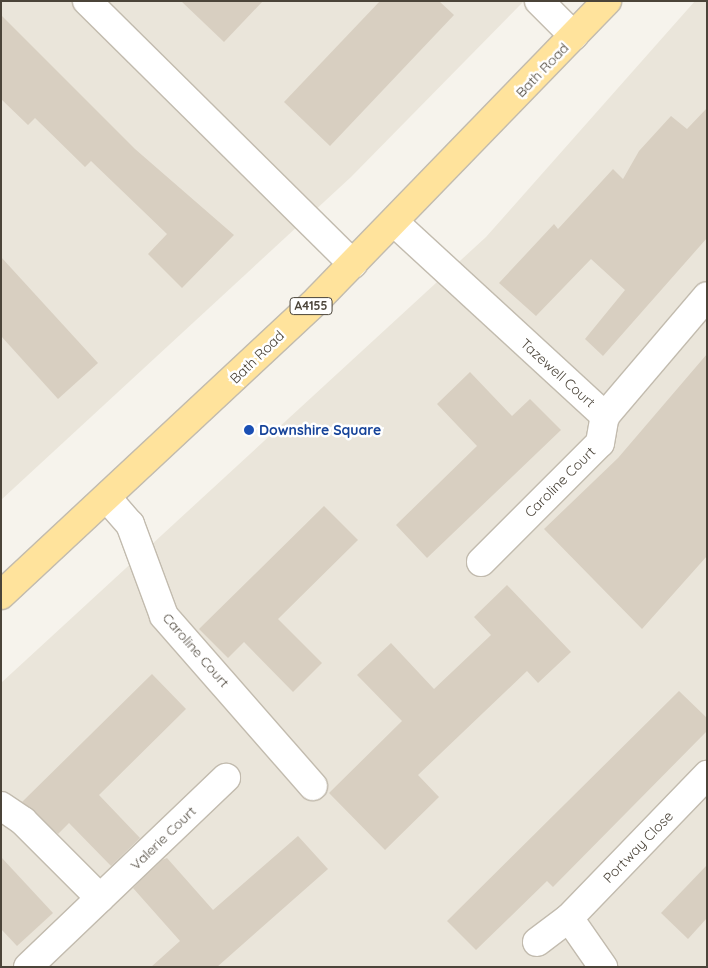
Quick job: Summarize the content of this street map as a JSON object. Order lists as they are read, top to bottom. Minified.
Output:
{"streets":{"main road":["Bath Road","A4155"],"street":["Tazewell Court","Caroline Court","Valerie Court","Portway Close"]},"crossings":[["Bath Road","Tazewell Court"],["Bath Road","Caroline Court"],["Tazewell Court","Caroline Court"]],"places":["Downshire Square"]}
